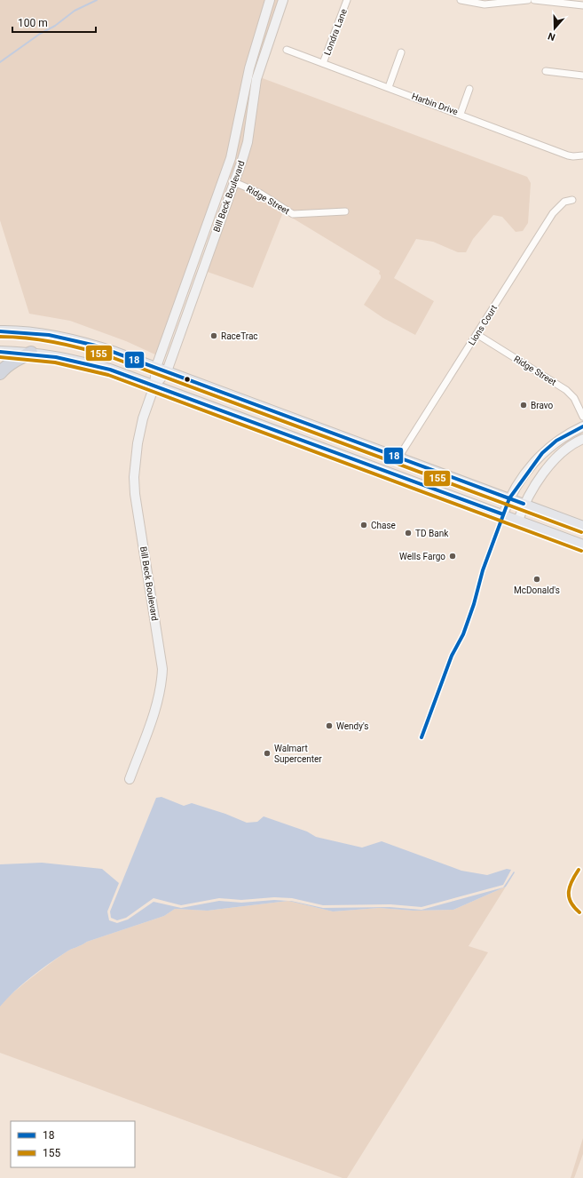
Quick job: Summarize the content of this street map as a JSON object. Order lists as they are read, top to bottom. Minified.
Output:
{"streets":{"street":["Londra Lane","Harbin Drive","Bill Beck Boulevard","Ridge Street","Lions Court"]},"crossings":[["Londra Lane","Harbin Drive"],["Bill Beck Boulevard","Ridge Street"],["Ridge Street","Lions Court"]],"places":["RaceTrac","Bravo","Chase","TD Bank","Wells Fargo","McDonald's","Wendy's","Walmart Supercenter"],"lines":["transit line 18","transit line 155"],"legend":["18","155"],"scale_bar":"100 m","north":"bottom"}
